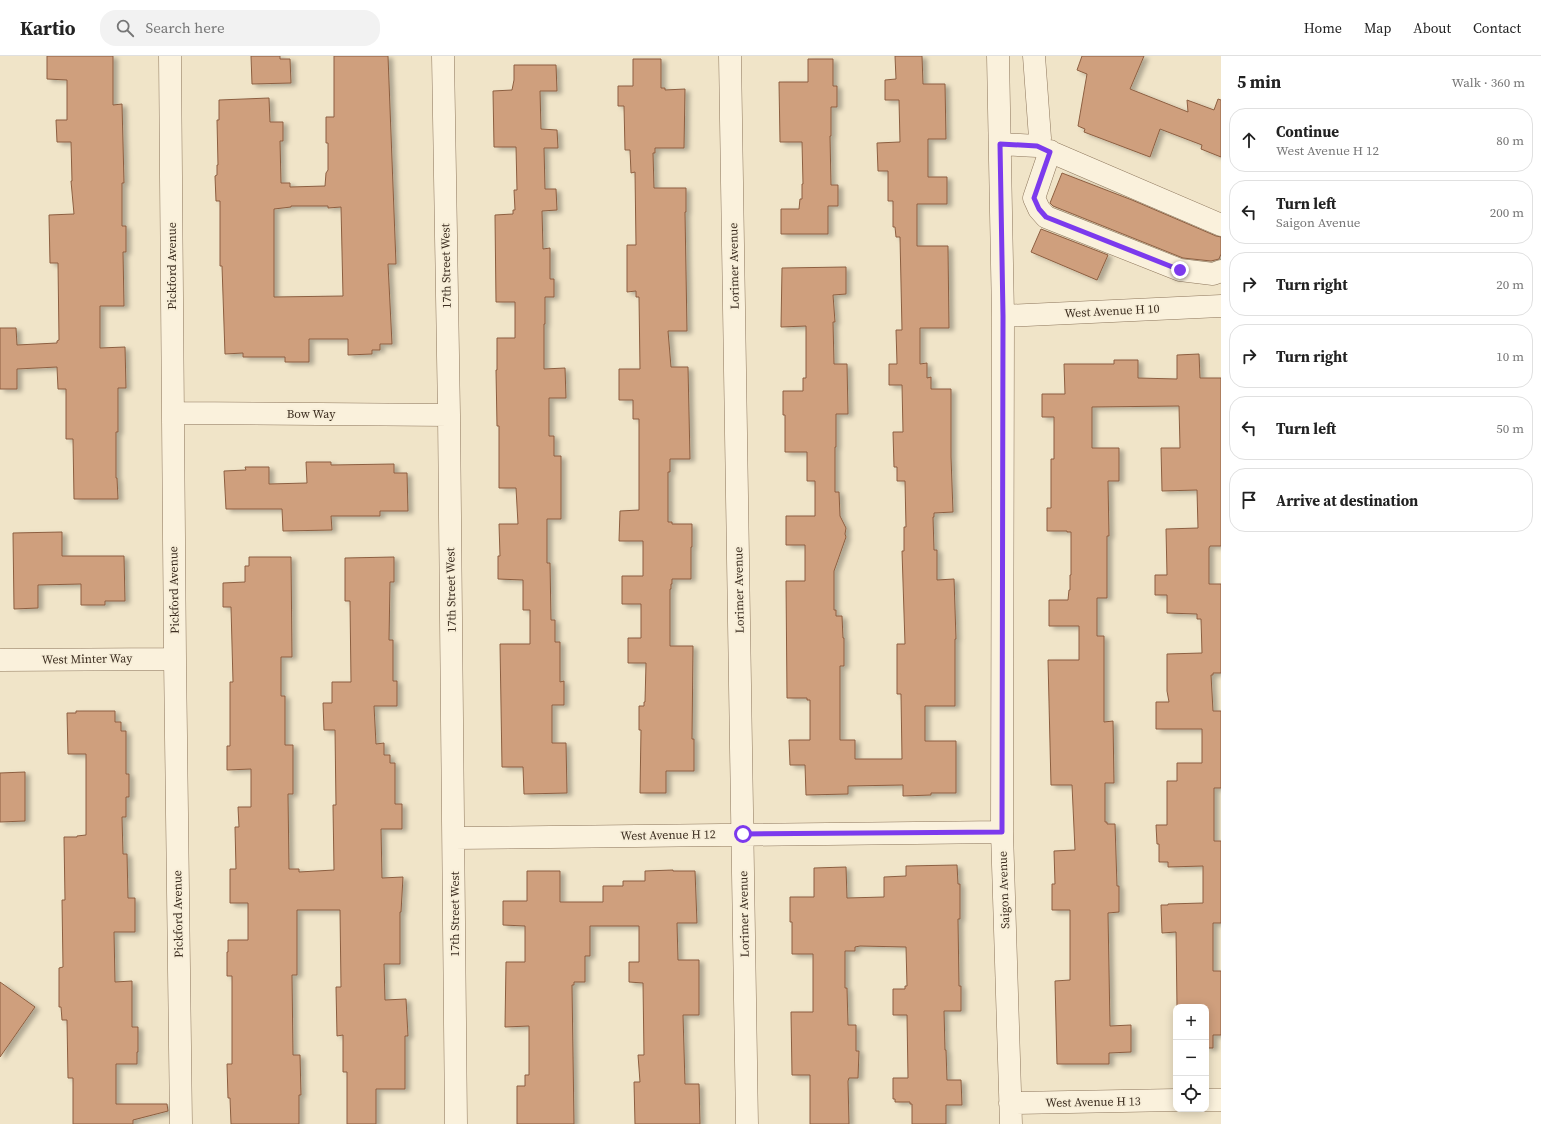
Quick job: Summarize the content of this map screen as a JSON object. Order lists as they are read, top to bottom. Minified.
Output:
{"streets":{"street":["Pickford Avenue","17th Street West","Lorimer Avenue","West Avenue H 10","Bow Way","West Minter Way","West Avenue H 12","Saigon Avenue","West Avenue H 13"]},"crossings":[["Pickford Avenue","Bow Way"],["Pickford Avenue","West Minter Way"],["17th Street West","Bow Way"],["17th Street West","West Avenue H 12"],["Lorimer Avenue","West Avenue H 12"],["West Avenue H 10","Saigon Avenue"],["West Avenue H 12","Saigon Avenue"],["Saigon Avenue","West Avenue H 13"]],"page":{"header":"Kartio","search":"Search here","nav":["Home","Map","About","Contact"],"heading":["5 min","Walk · 360 m"],"list":[["Continue","West Avenue H 12","80 m"],["Turn left","Saigon Avenue","200 m"],["Turn right","20 m"],["Turn right","10 m"],["Turn left","50 m"],"Arrive at destination"],"map_buttons":["+","−"]}}
